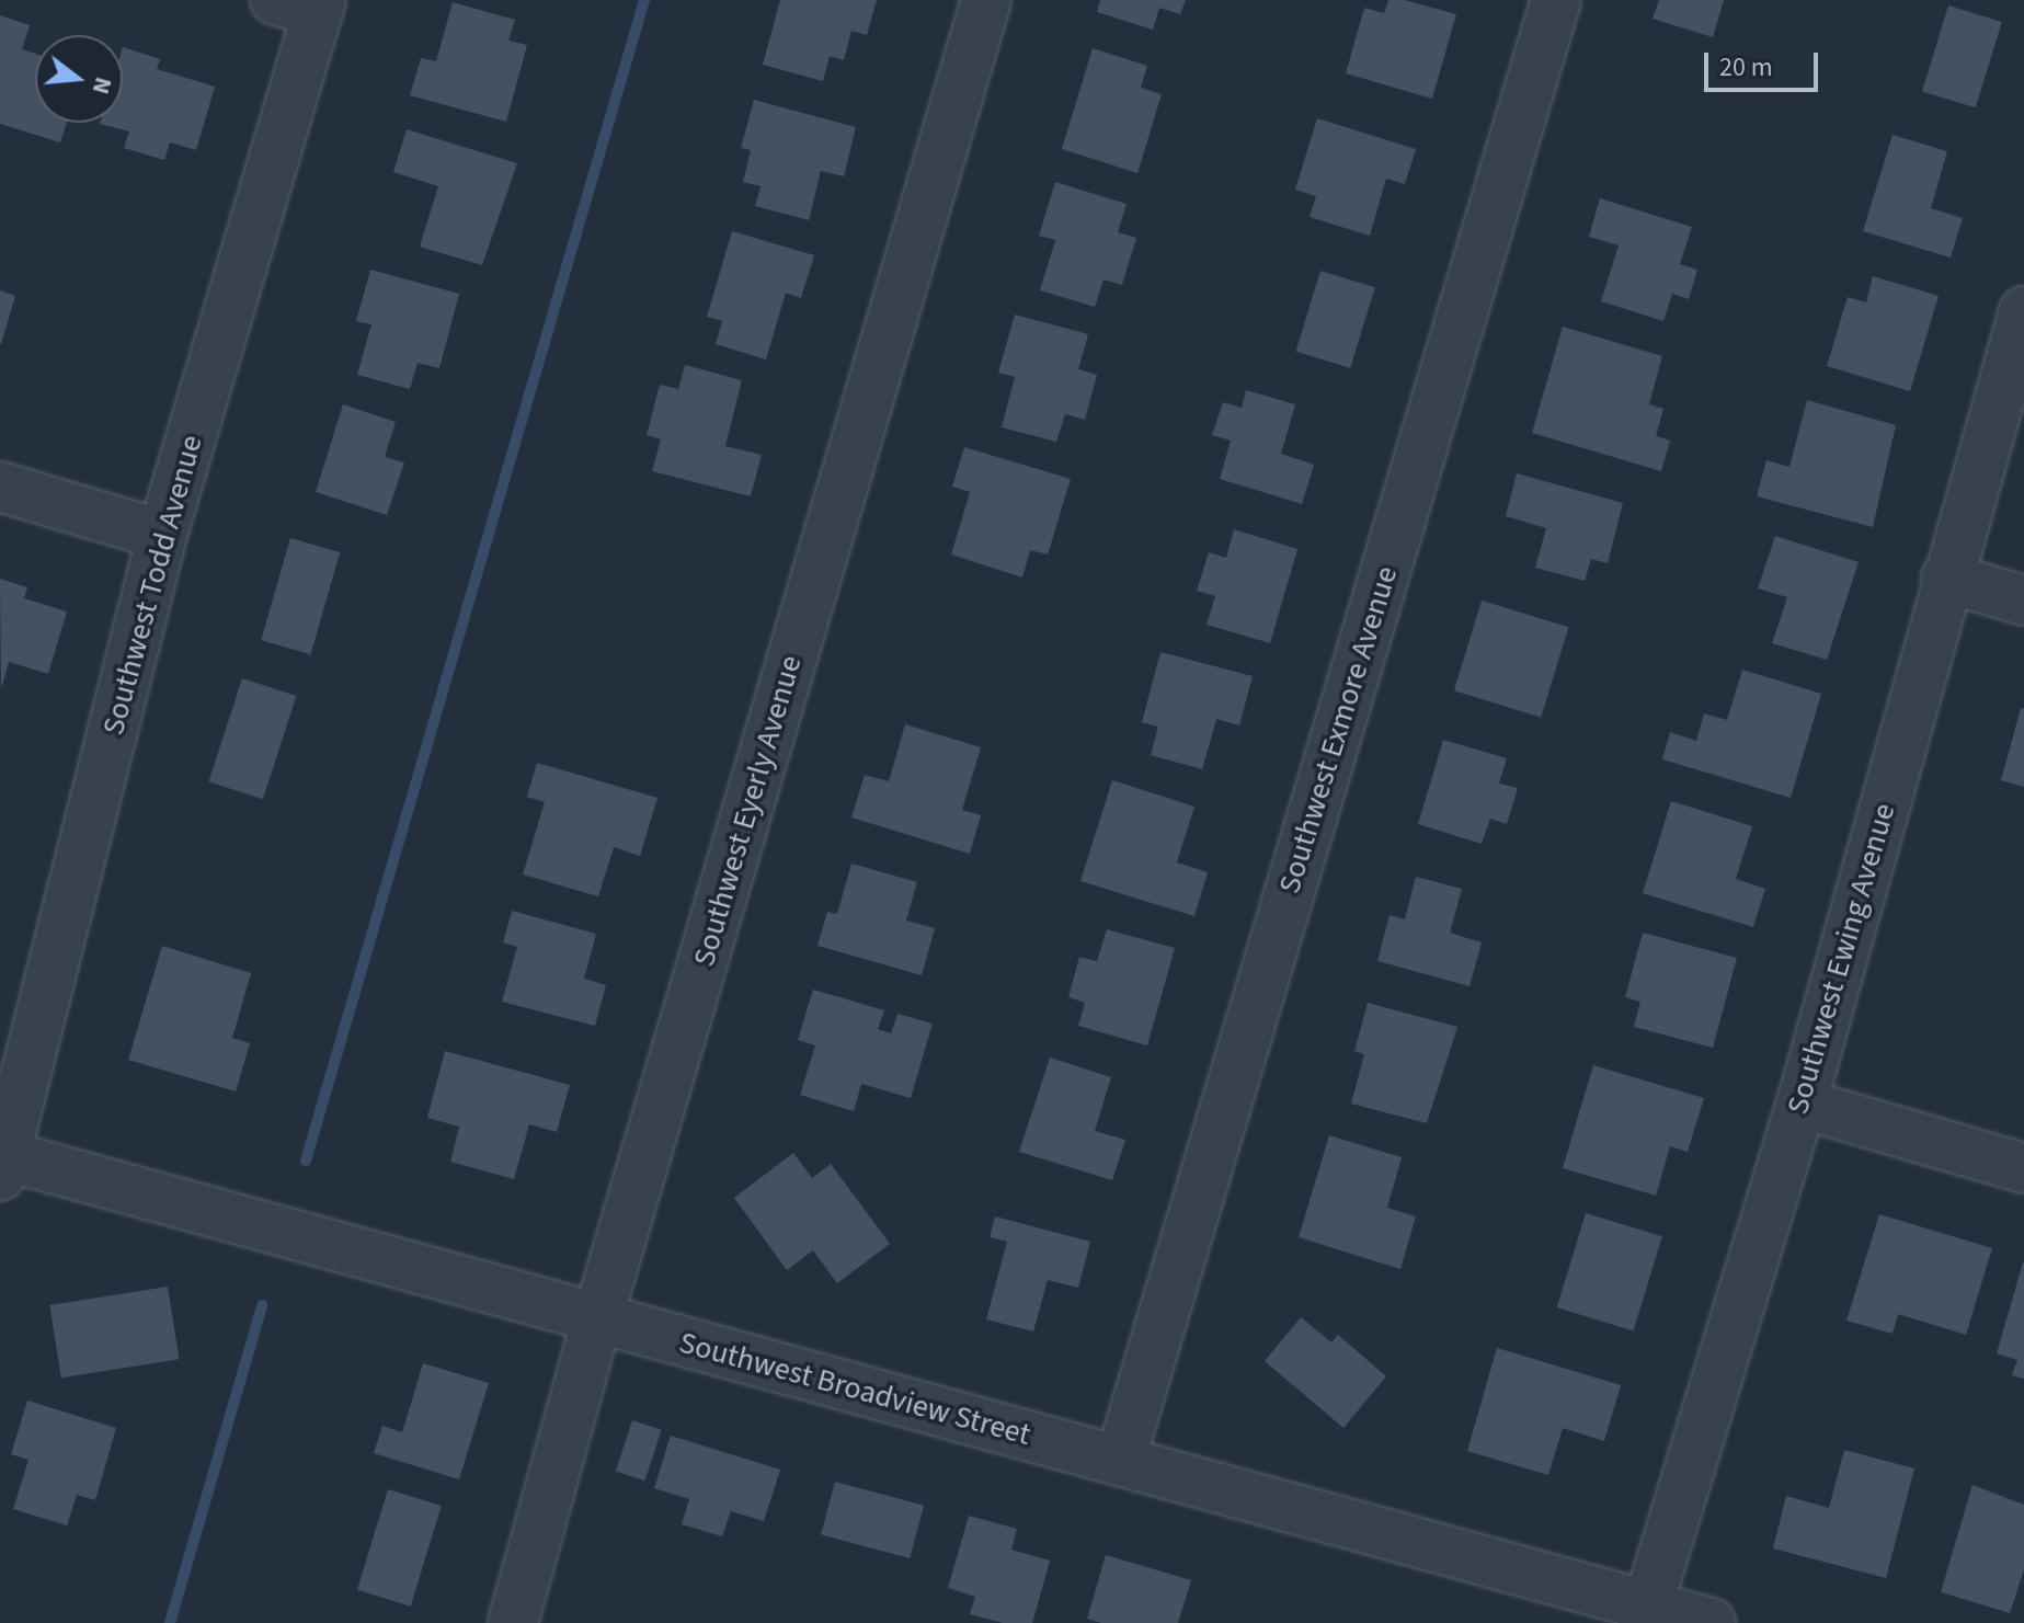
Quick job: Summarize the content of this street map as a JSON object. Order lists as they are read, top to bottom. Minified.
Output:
{"streets":{"street":["Southwest Todd Avenue","Southwest Exmore Avenue","Southwest Eyerly Avenue","Southwest Ewing Avenue","Southwest Broadview Street"]},"crossings":[["Southwest Todd Avenue","Southwest Broadview Street"],["Southwest Exmore Avenue","Southwest Broadview Street"],["Southwest Eyerly Avenue","Southwest Broadview Street"],["Southwest Ewing Avenue","Southwest Broadview Street"]],"scale_bar":"20 m","north":"right"}
